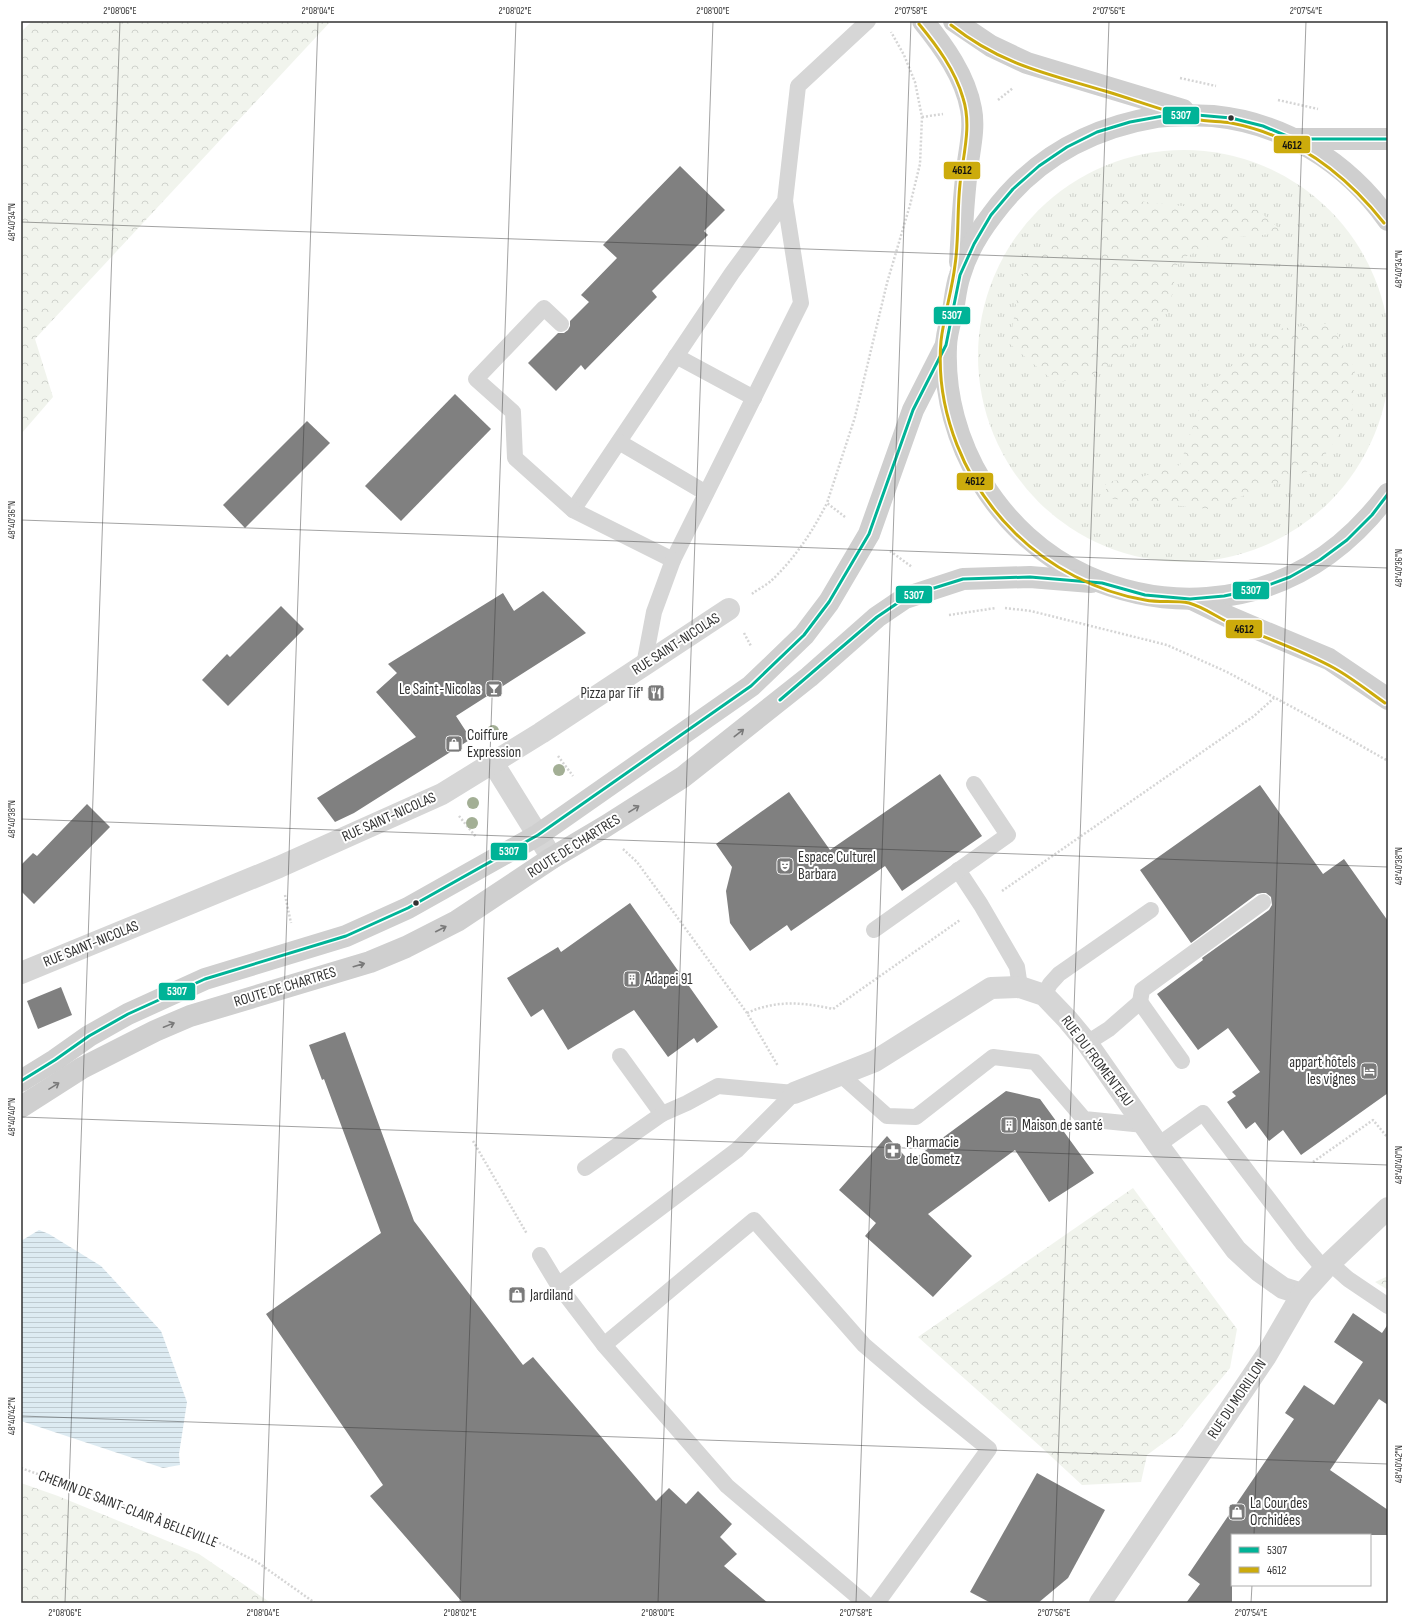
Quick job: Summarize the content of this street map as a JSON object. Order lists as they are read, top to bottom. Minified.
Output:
{"streets":{"main road":["ROUTE DE CHARTRES"],"street":["RUE SAINT-NICOLAS","RUE DU FROMENTEAU","RUE DU MORILLON"],"path":["CHEMIN DE SAINT-CLAIR À BELLEVILLE"]},"crossings":[["RUE DU FROMENTEAU","RUE DU MORILLON"]],"places":{"bar":["Le Saint-Nicolas"],"restaurant":["Pizza par Tif'"],"shop":["Coiffure Expression","Jardiland","La Cour des Orchidées"],"theatre":["Espace Culturel Barbara"],"building":["Adapei 91","Maison de santé"],"hotel":["appart hôtels les vignes"],"pharmacy":["Pharmacie de Gometz"]},"lines":["transit line 4612","transit line 5307"],"legend":["5307","4612"],"coordinates":["2°08'06\"E","2°08'04\"E","2°08'02\"E","2°08'00\"E","2°07'58\"E","2°07'56\"E","2°07'54\"E","48°40'34\"N","48°40'36\"N","48°40'38\"N","48°40'40\"N","48°40'42\"N"]}
